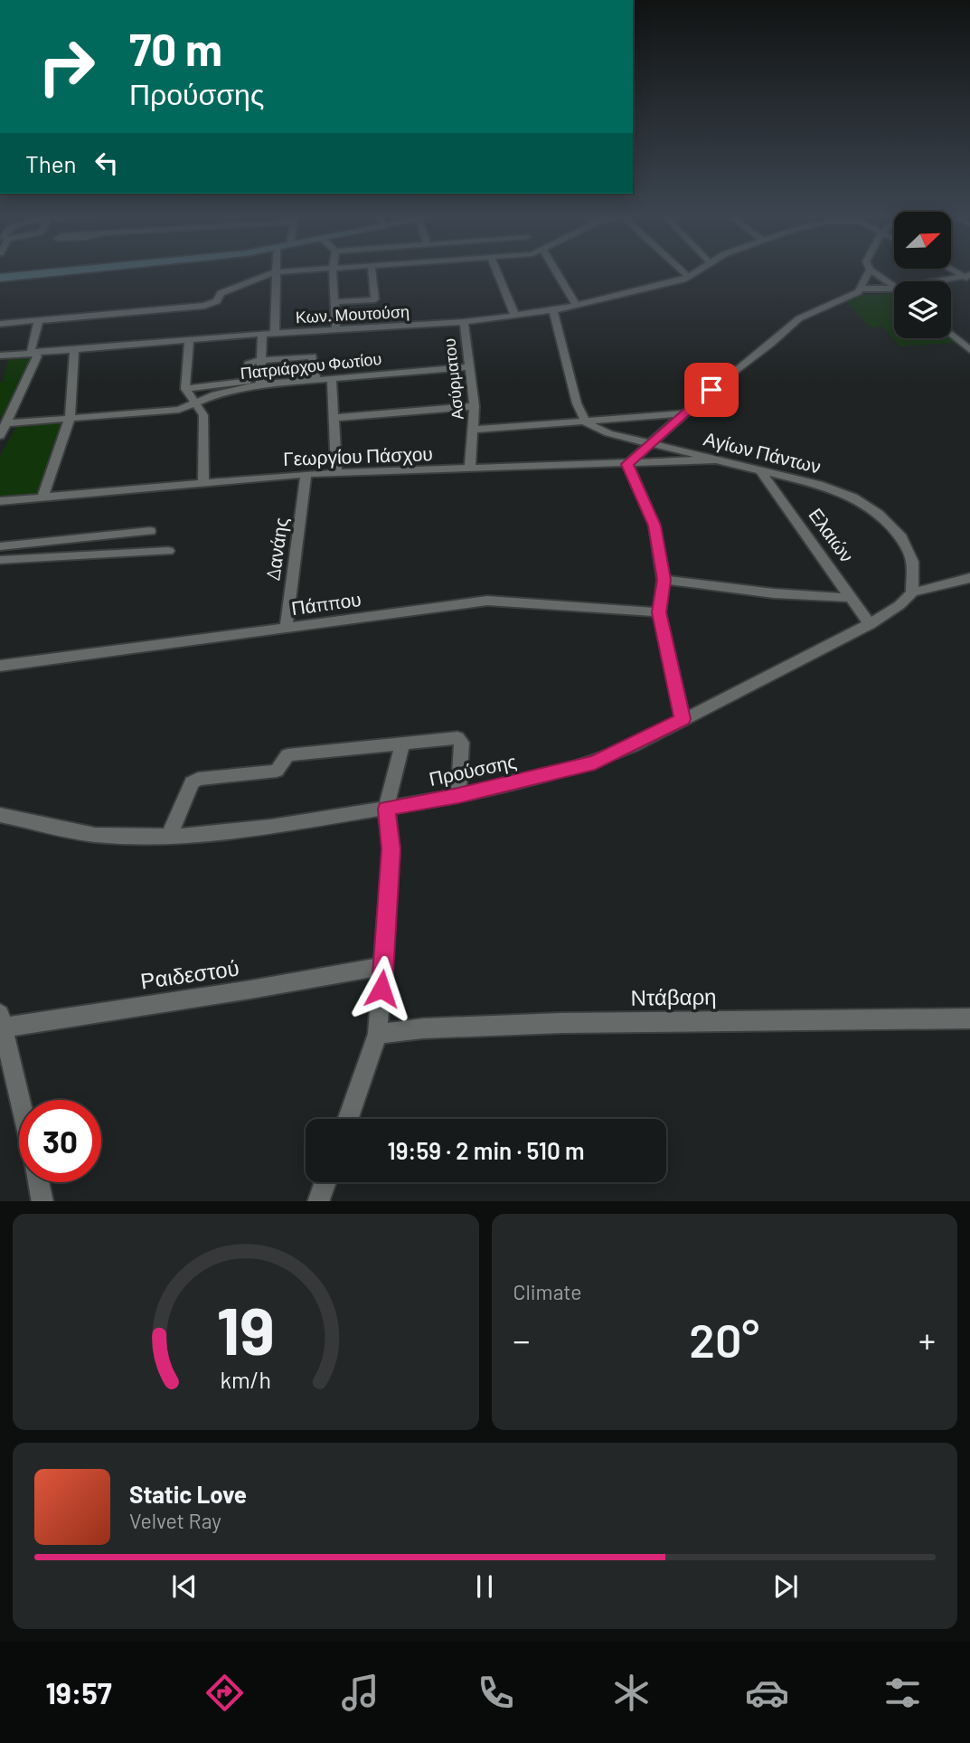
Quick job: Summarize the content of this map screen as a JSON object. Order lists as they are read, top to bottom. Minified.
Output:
{"streets":{"street":["Κων. Μουτούση","Πατριάρχου Φωτίου","Ασύρματου","Αγίων Πάντων","Γεωργίου Πάσχου","Ελαιών","Δανάης","Πάππου","Προύσσης","Ραιδεστού","Ντάβαρη"]},"crossings":[["Κων. Μουτούση","Ασύρματου"],["Πατριάρχου Φωτίου","Ασύρματου"],["Ασύρματου","Γεωργίου Πάσχου"],["Αγίων Πάντων","Γεωργίου Πάσχου"],["Αγίων Πάντων","Ελαιών"],["Αγίων Πάντων","Προύσσης"],["Γεωργίου Πάσχου","Δανάης"],["Ελαιών","Προύσσης"],["Δανάης","Πάππου"]],"north":"top right","page":{"turn":["70 m","Προύσσης"],"then":"Then","limit":"30","trip":"19:59 · 2 min · 510 m","tile":"Climate","heat":["−","20°","+"],"song":["Static Love","Velvet Ray"],"tabs":"19:57","gauge":["19","km/h"]}}
